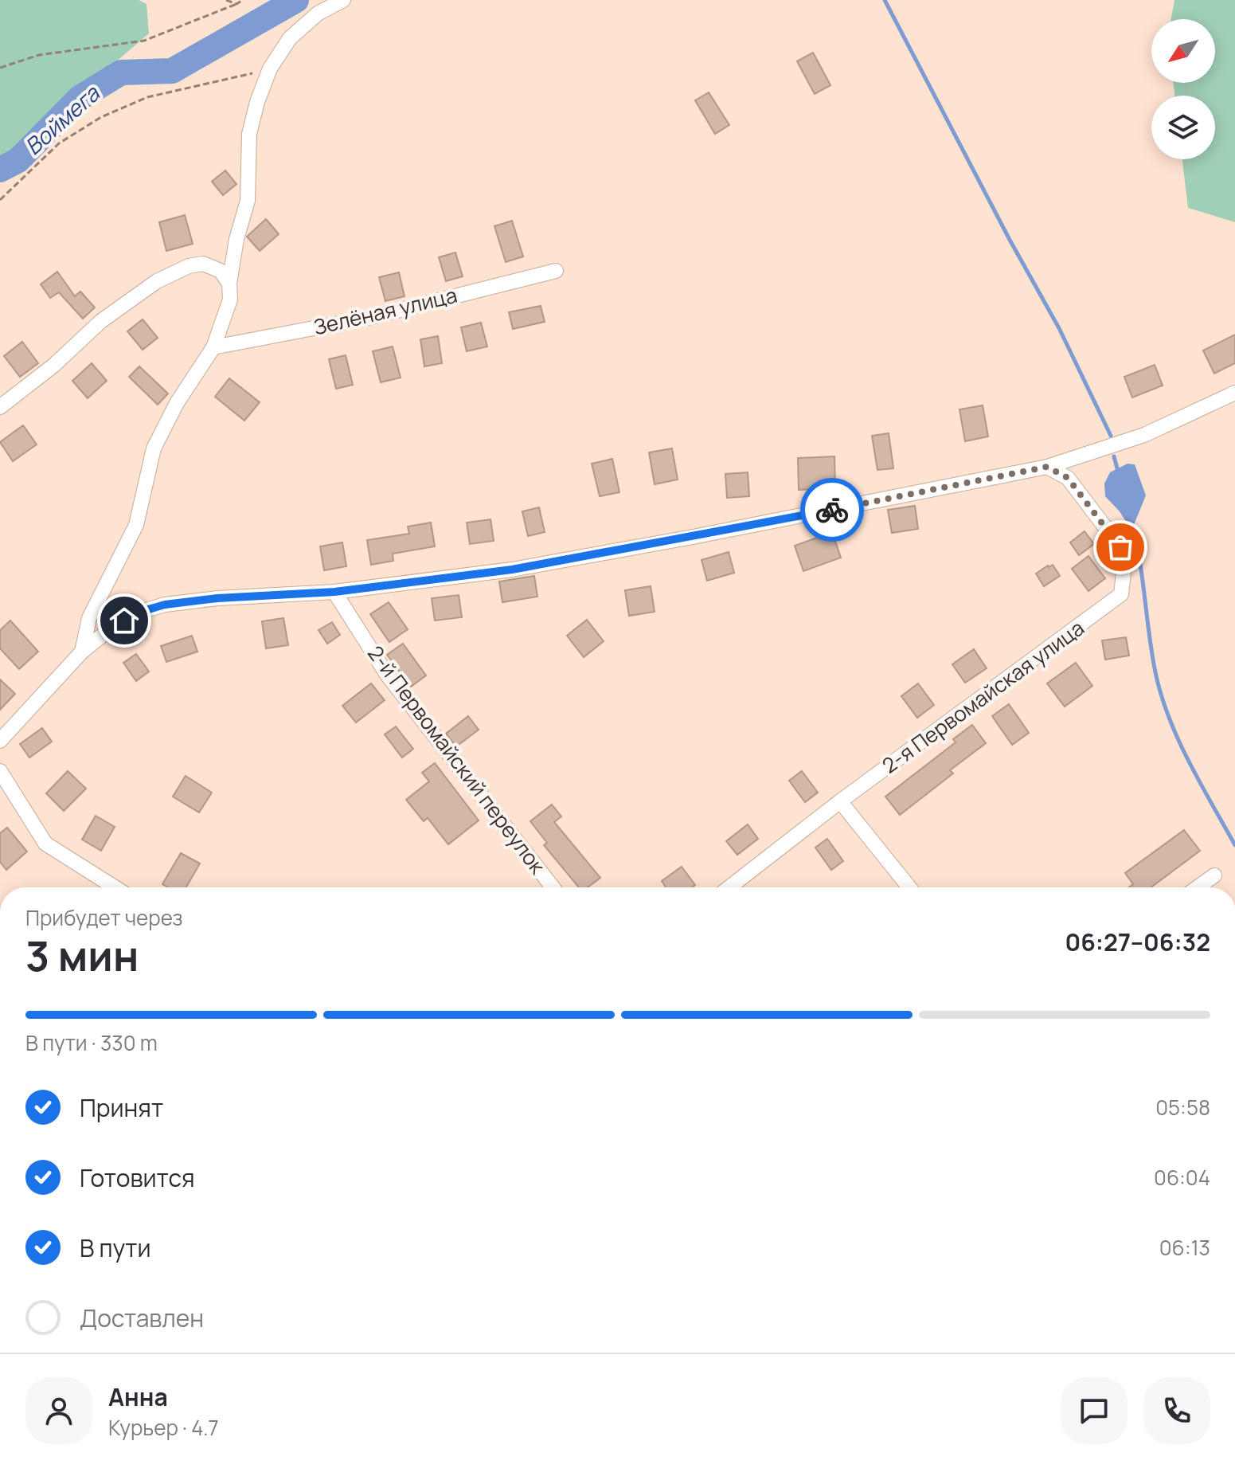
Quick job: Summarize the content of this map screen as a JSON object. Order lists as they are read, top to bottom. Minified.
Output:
{"streets":{"street":["Зелёная улица","2-я Первомайская улица","2-й Первомайский переулок"]},"water":["Воймега"],"north":"bottom left","page":{"heading":["3 мин","Прибудет через","06:27–06:32"],"panel":["Анна","Курьер · 4.7"],"bar":"В пути · 330 m","list":[["Принят","05:58"],["Готовится","06:04"],["В пути","06:13"],"Доставлен"]}}
